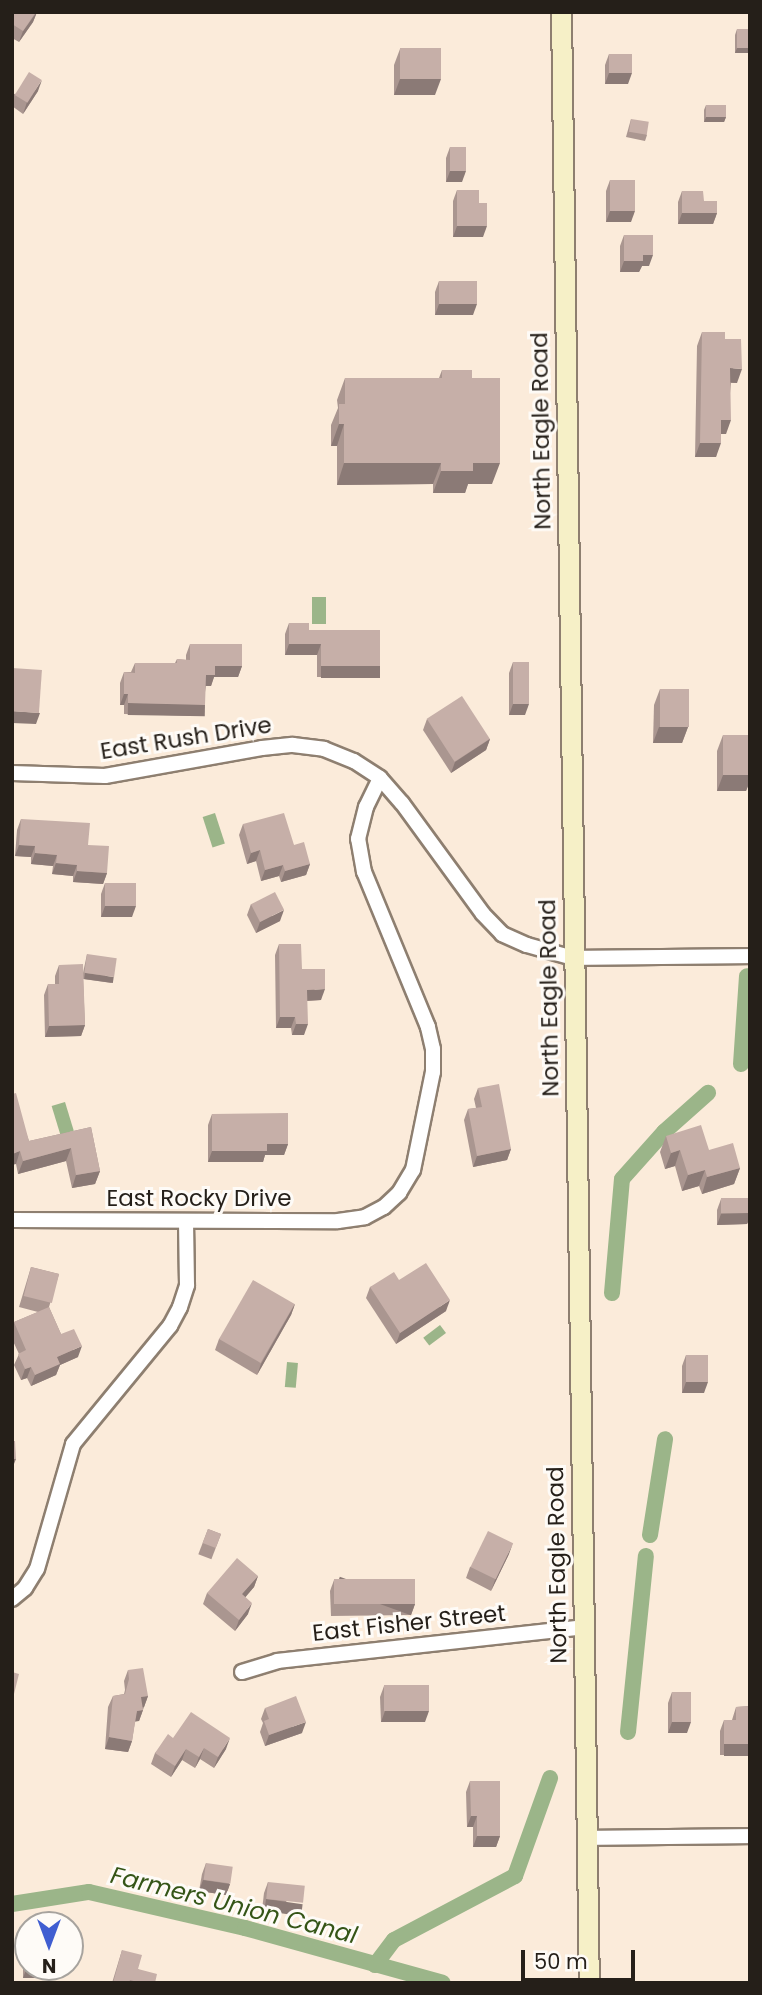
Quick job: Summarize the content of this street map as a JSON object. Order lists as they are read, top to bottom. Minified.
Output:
{"streets":{"main road":["North Eagle Road"],"street":["East Rush Drive","East Rocky Drive","East Fisher Street"]},"crossings":[["North Eagle Road","East Rush Drive"],["North Eagle Road","East Fisher Street"],["East Rush Drive","East Rocky Drive"]],"water":["Farmers Union Canal"],"scale_bar":"50 m","north":"bottom"}
